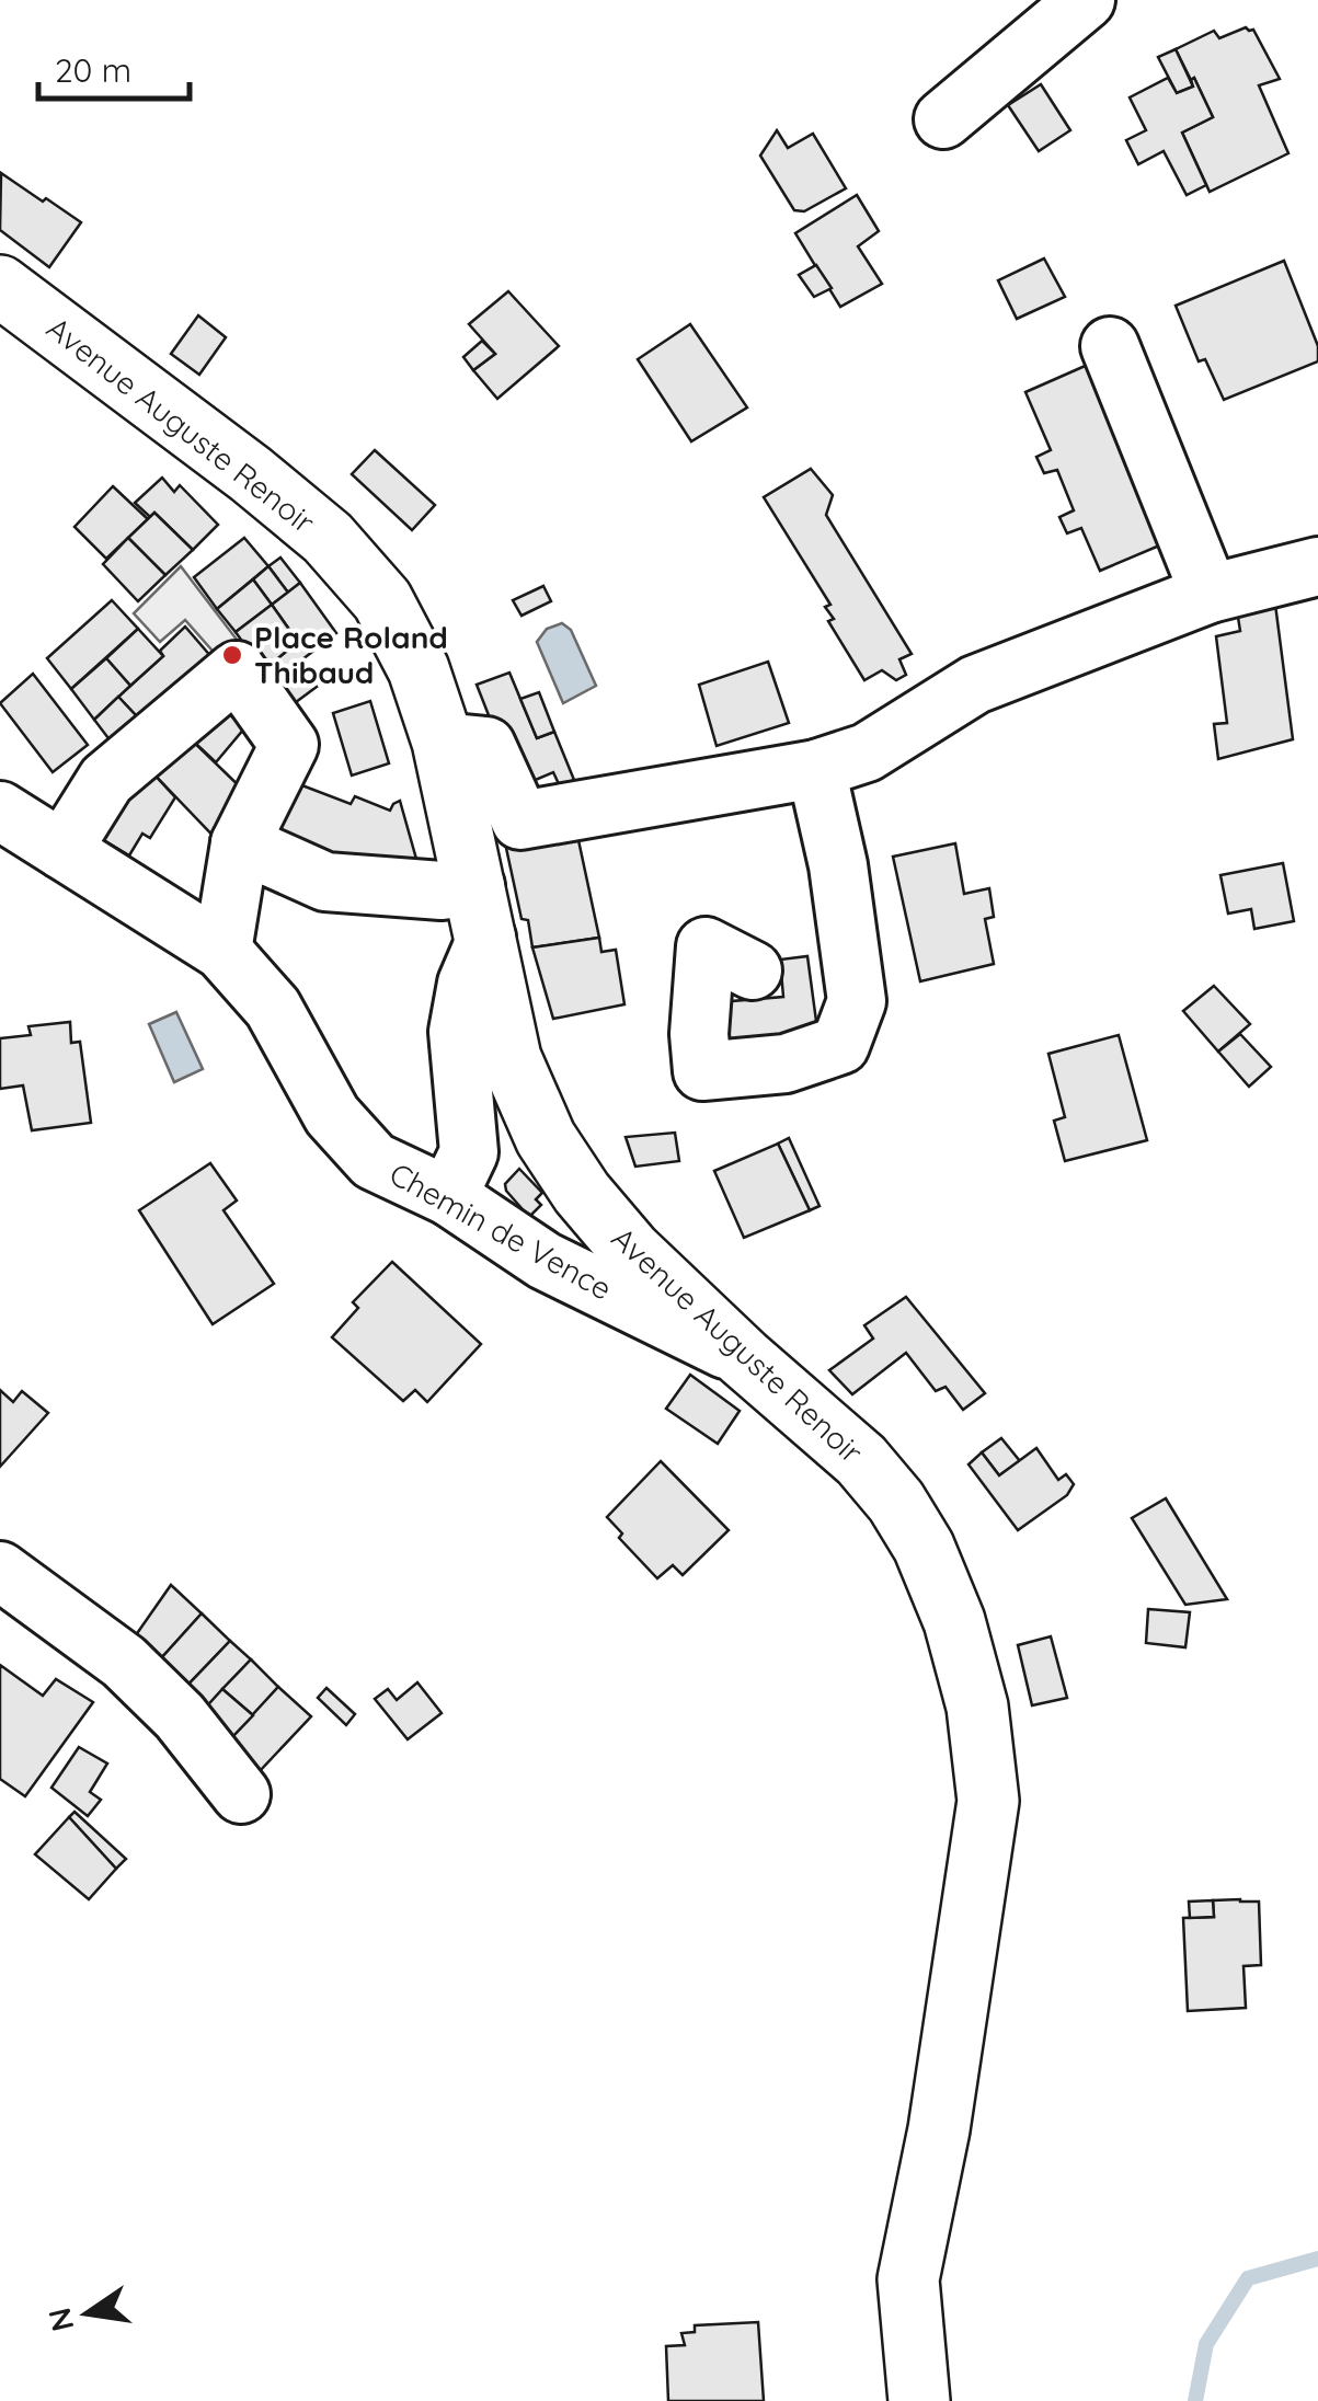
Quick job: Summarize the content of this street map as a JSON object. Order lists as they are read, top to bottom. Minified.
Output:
{"streets":{"main road":["Avenue Auguste Renoir"],"street":["Chemin de Vence"]},"crossings":[["Avenue Auguste Renoir","Chemin de Vence"]],"places":["Place Roland Thibaud"],"scale_bar":"20 m","north":"left"}
